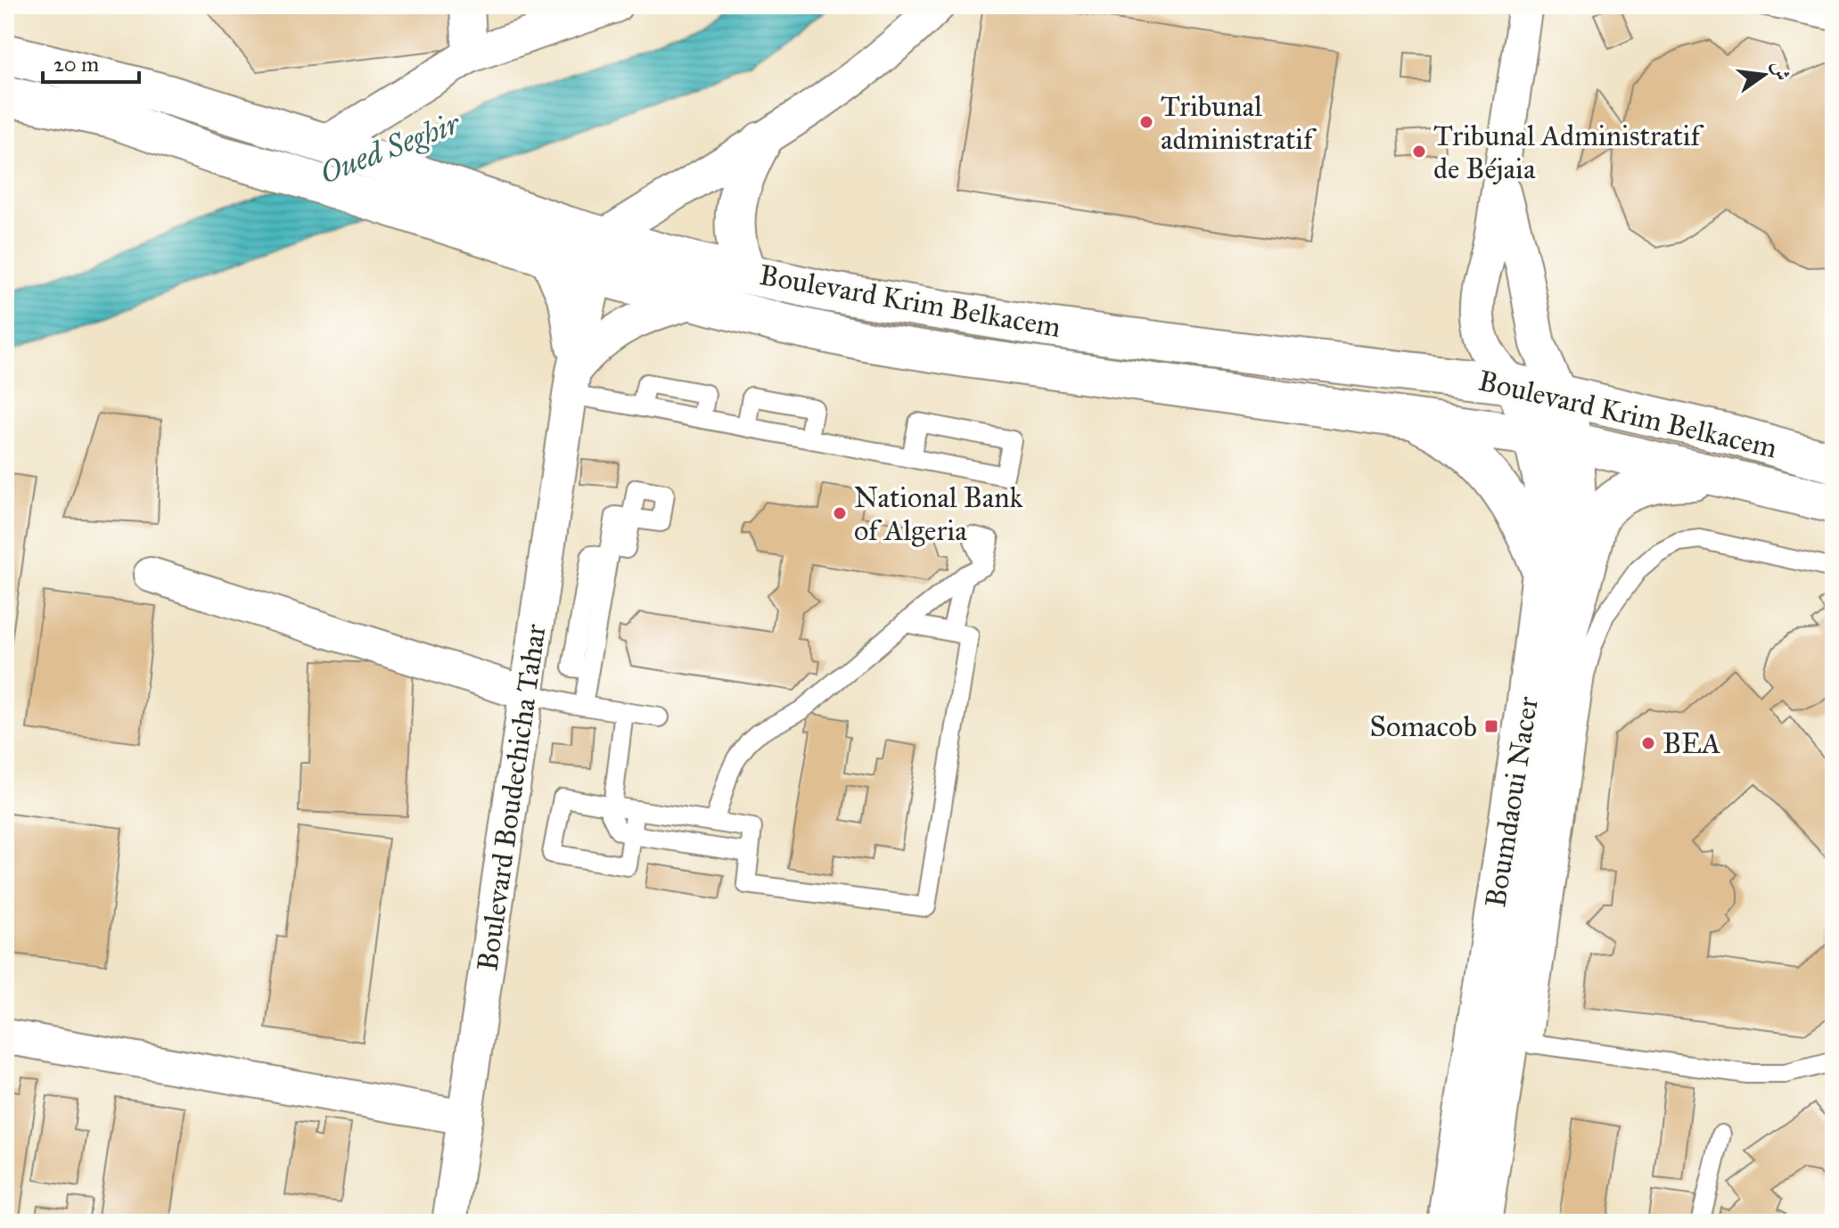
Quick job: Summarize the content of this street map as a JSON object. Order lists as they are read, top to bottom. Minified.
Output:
{"streets":{"main road":["Boulevard Krim Belkacem","Boumdaoui Nacer"],"street":["Boulevard Boudechicha Tahar"]},"crossings":[["Boulevard Krim Belkacem","Boulevard Boudechicha Tahar"],["Boulevard Krim Belkacem","Boumdaoui Nacer"]],"water":["Oued Seghir"],"places":{"other":["Tribunal administratif","Tribunal Administratif de Béjaia","National Bank of Algeria","BEA"],"transit":["Somacob"]},"scale_bar":"20 m","north":"right"}
